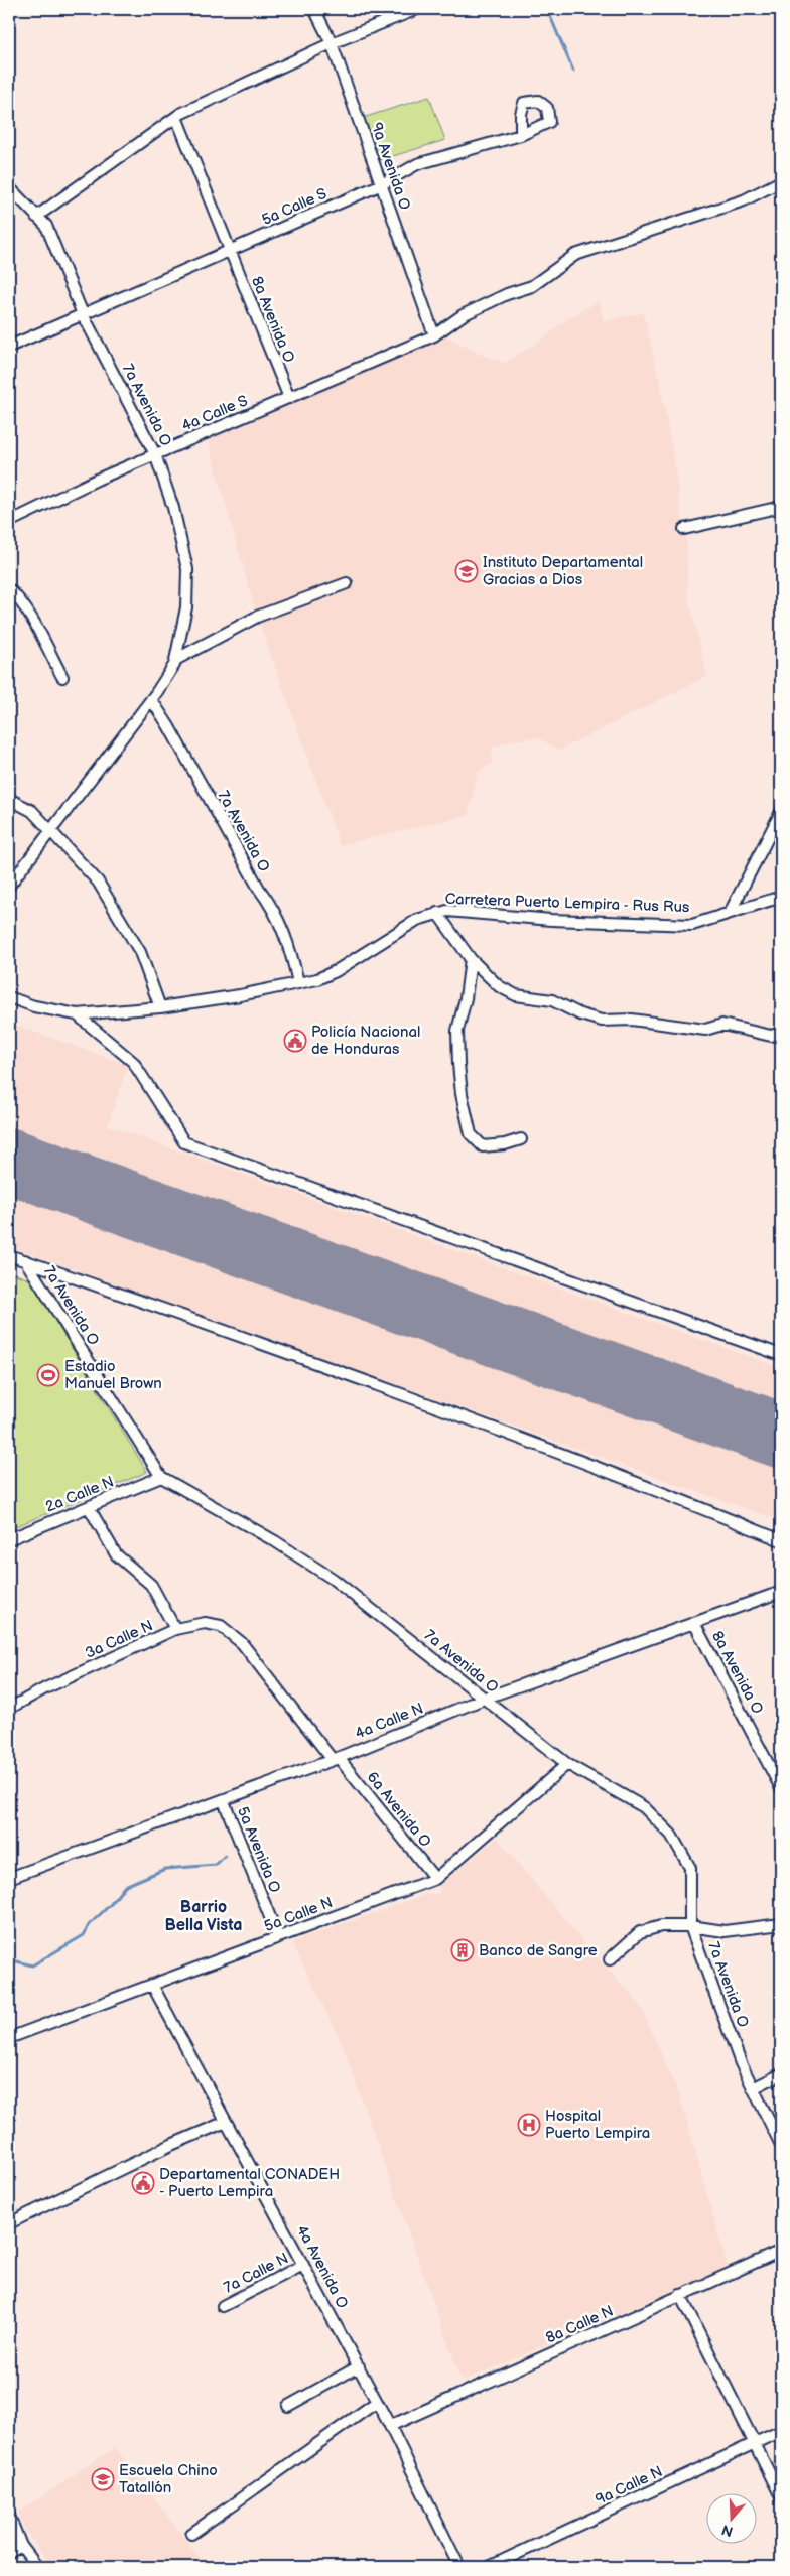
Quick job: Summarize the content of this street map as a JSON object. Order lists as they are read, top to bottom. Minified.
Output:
{"streets":{"street":["9a Avenida O","5a Calle S","8a Avenida O","7a Avenida O","4a Calle S","Carretera Puerto Lempira - Rus Rus","2a Calle N","3a Calle N","4a Calle N","6a Avenida O","5a Avenida O","5a Calle N","4a Avenida O","7a Calle N","8a Calle N","9a Calle N"]},"crossings":[["9a Avenida O","5a Calle S"],["9a Avenida O","4a Calle S"],["5a Calle S","8a Avenida O"],["5a Calle S","7a Avenida O"],["8a Avenida O","4a Calle S"],["8a Avenida O","4a Calle N"],["7a Avenida O","4a Calle S"],["7a Avenida O","Carretera Puerto Lempira - Rus Rus"],["7a Avenida O","2a Calle N"],["7a Avenida O","4a Calle N"],["7a Avenida O","5a Calle N"],["3a Calle N","6a Avenida O"],["4a Calle N","6a Avenida O"],["4a Calle N","5a Avenida O"],["6a Avenida O","5a Calle N"],["5a Avenida O","5a Calle N"],["5a Calle N","4a Avenida O"],["4a Avenida O","7a Calle N"],["4a Avenida O","8a Calle N"]],"districts":["Barrio Bella Vista"],"places":{"school or university":["Instituto Departamental Gracias a Dios","Escuela Chino Tatallón"],"public building":["Policía Nacional de Honduras","Departamental CONADEH - Puerto Lempira"],"sports":["Estadio Manuel Brown"],"building":["Banco de Sangre"],"hospital":["Hospital Puerto Lempira"]},"north":"bottom"}
